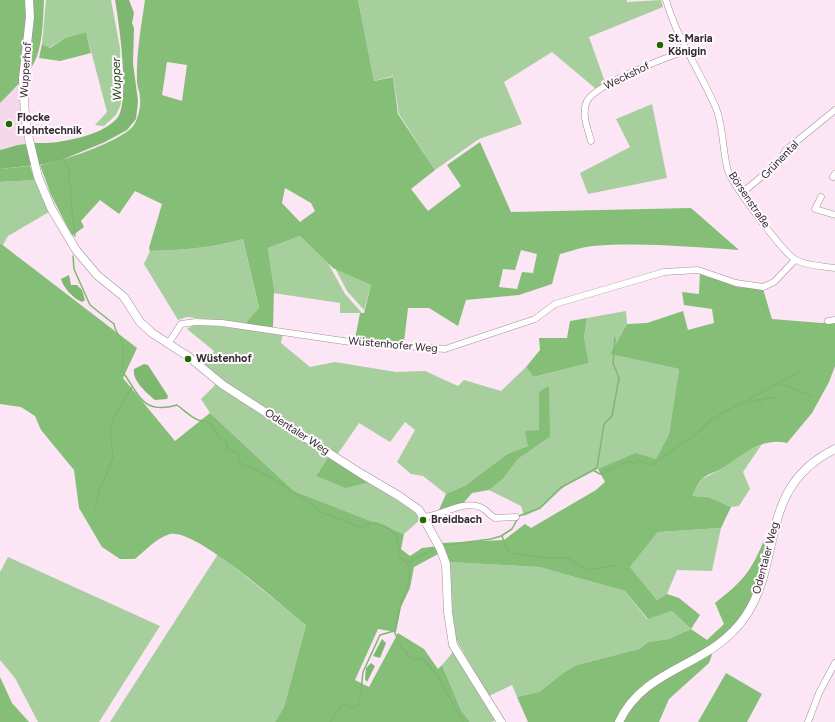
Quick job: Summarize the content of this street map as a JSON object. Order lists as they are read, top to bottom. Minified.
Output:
{"streets":{"main road":["Wupperhof","Odentaler Weg"],"street":["Weckshof","Grünental","Börsenstraße","Wüstenhofer Weg"]},"crossings":[["Wupperhof","Odentaler Weg"],["Weckshof","Börsenstraße"],["Grünental","Börsenstraße"],["Börsenstraße","Wüstenhofer Weg"],["Wüstenhofer Weg","Odentaler Weg"]],"water":["Wupper"],"places":["St. Maria Königin","Flocke Hohntechnik","Wüstenhof","Breidbach"]}
